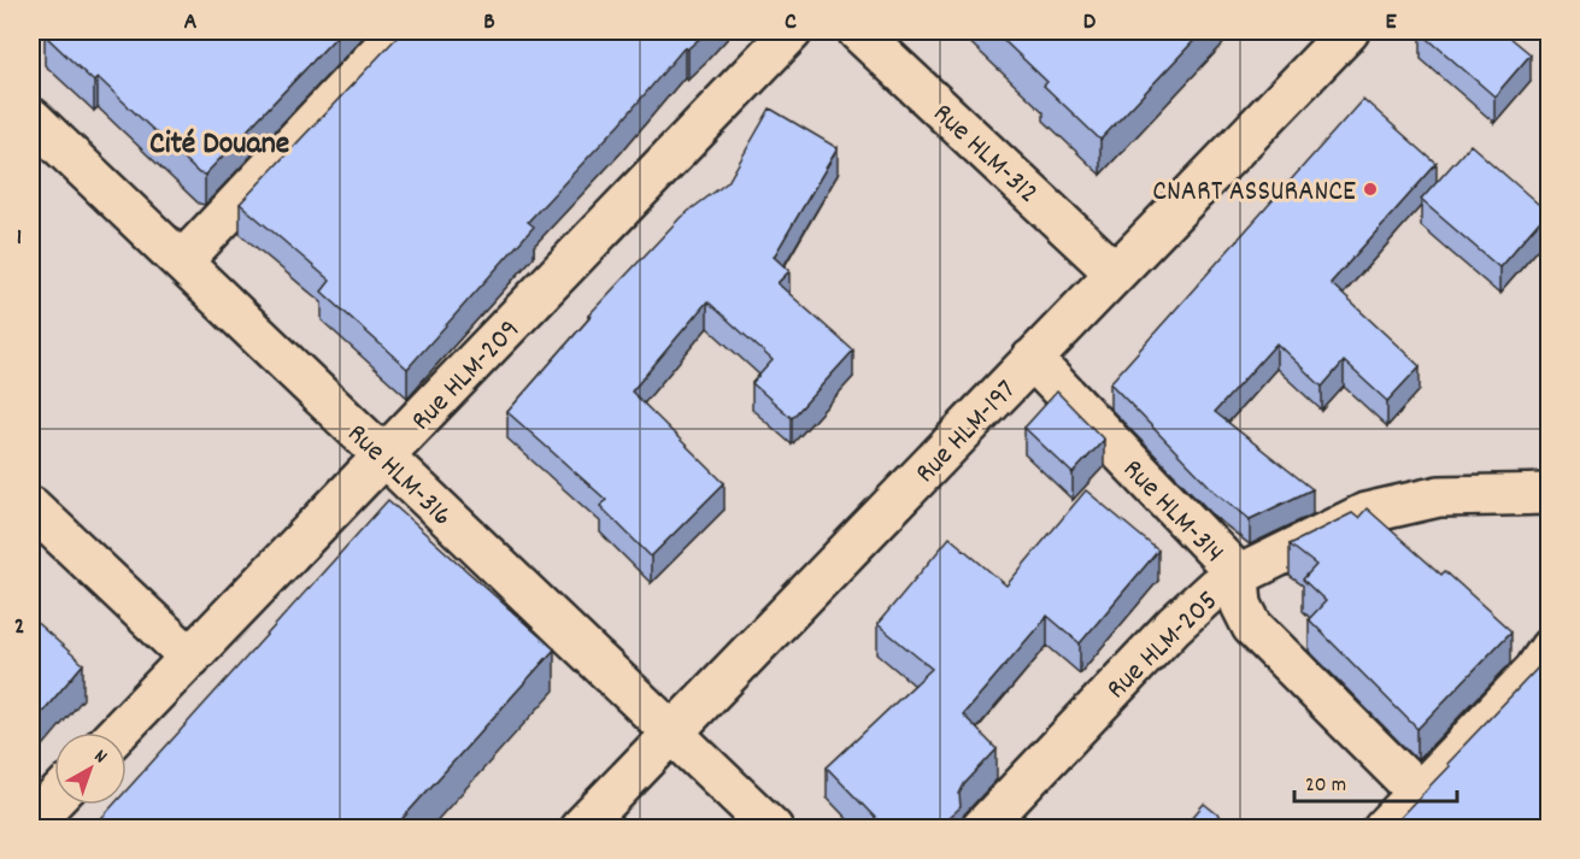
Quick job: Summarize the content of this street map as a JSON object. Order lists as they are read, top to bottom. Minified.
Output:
{"streets":{"street":["Rue HLM-312","Rue HLM-209","Rue HLM-197","Rue HLM-316","Rue HLM-314","Rue HLM-205"]},"crossings":[["Rue HLM-312","Rue HLM-197"],["Rue HLM-209","Rue HLM-316"],["Rue HLM-197","Rue HLM-316"],["Rue HLM-197","Rue HLM-314"],["Rue HLM-314","Rue HLM-205"]],"districts":["Cité Douane"],"places":["CNART ASSURANCE"],"scale_bar":"20 m","north":"top right","grid":{"columns":["A","B","C","D","E"],"rows":["1","2"]}}
